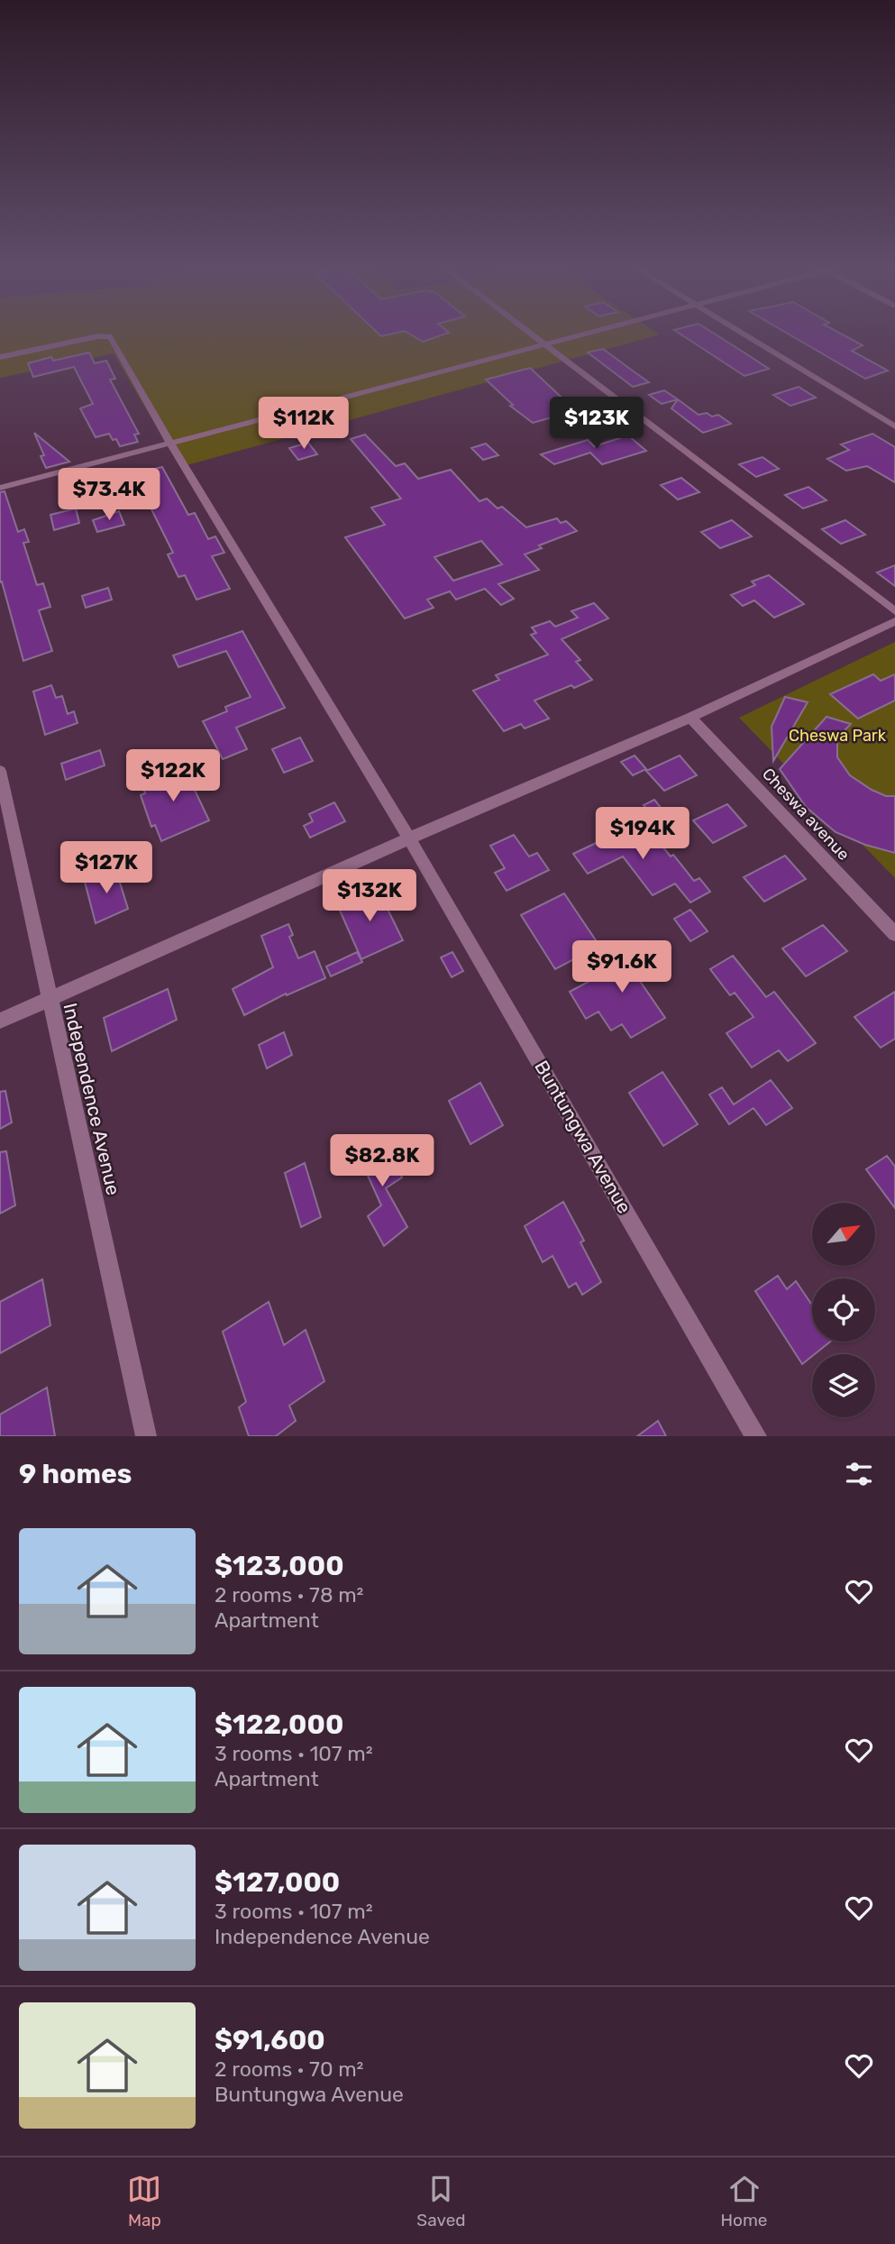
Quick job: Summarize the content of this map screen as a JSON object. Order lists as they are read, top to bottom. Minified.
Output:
{"streets":{"street":["Cheswa avenue","Independence Avenue","Buntungwa Avenue"]},"parks":["Cheswa Park"],"north":"top right","page":{"price":["$112K","$123K","$73.4K","$122K","$194K","$127K","$132K","$91.6K","$82.8K"],"heading":"9 homes","list":[{"name":"$123,000","note":"2 rooms · 78 m² · Apartment"},{"name":"$122,000","note":"3 rooms · 107 m² · Apartment"},{"name":"$127,000","note":"3 rooms · 107 m² · Independence Avenue"},{"name":"$91,600","note":"2 rooms · 70 m² · Buntungwa Avenue"}],"tabs":["Map","Saved","Home"]}}
